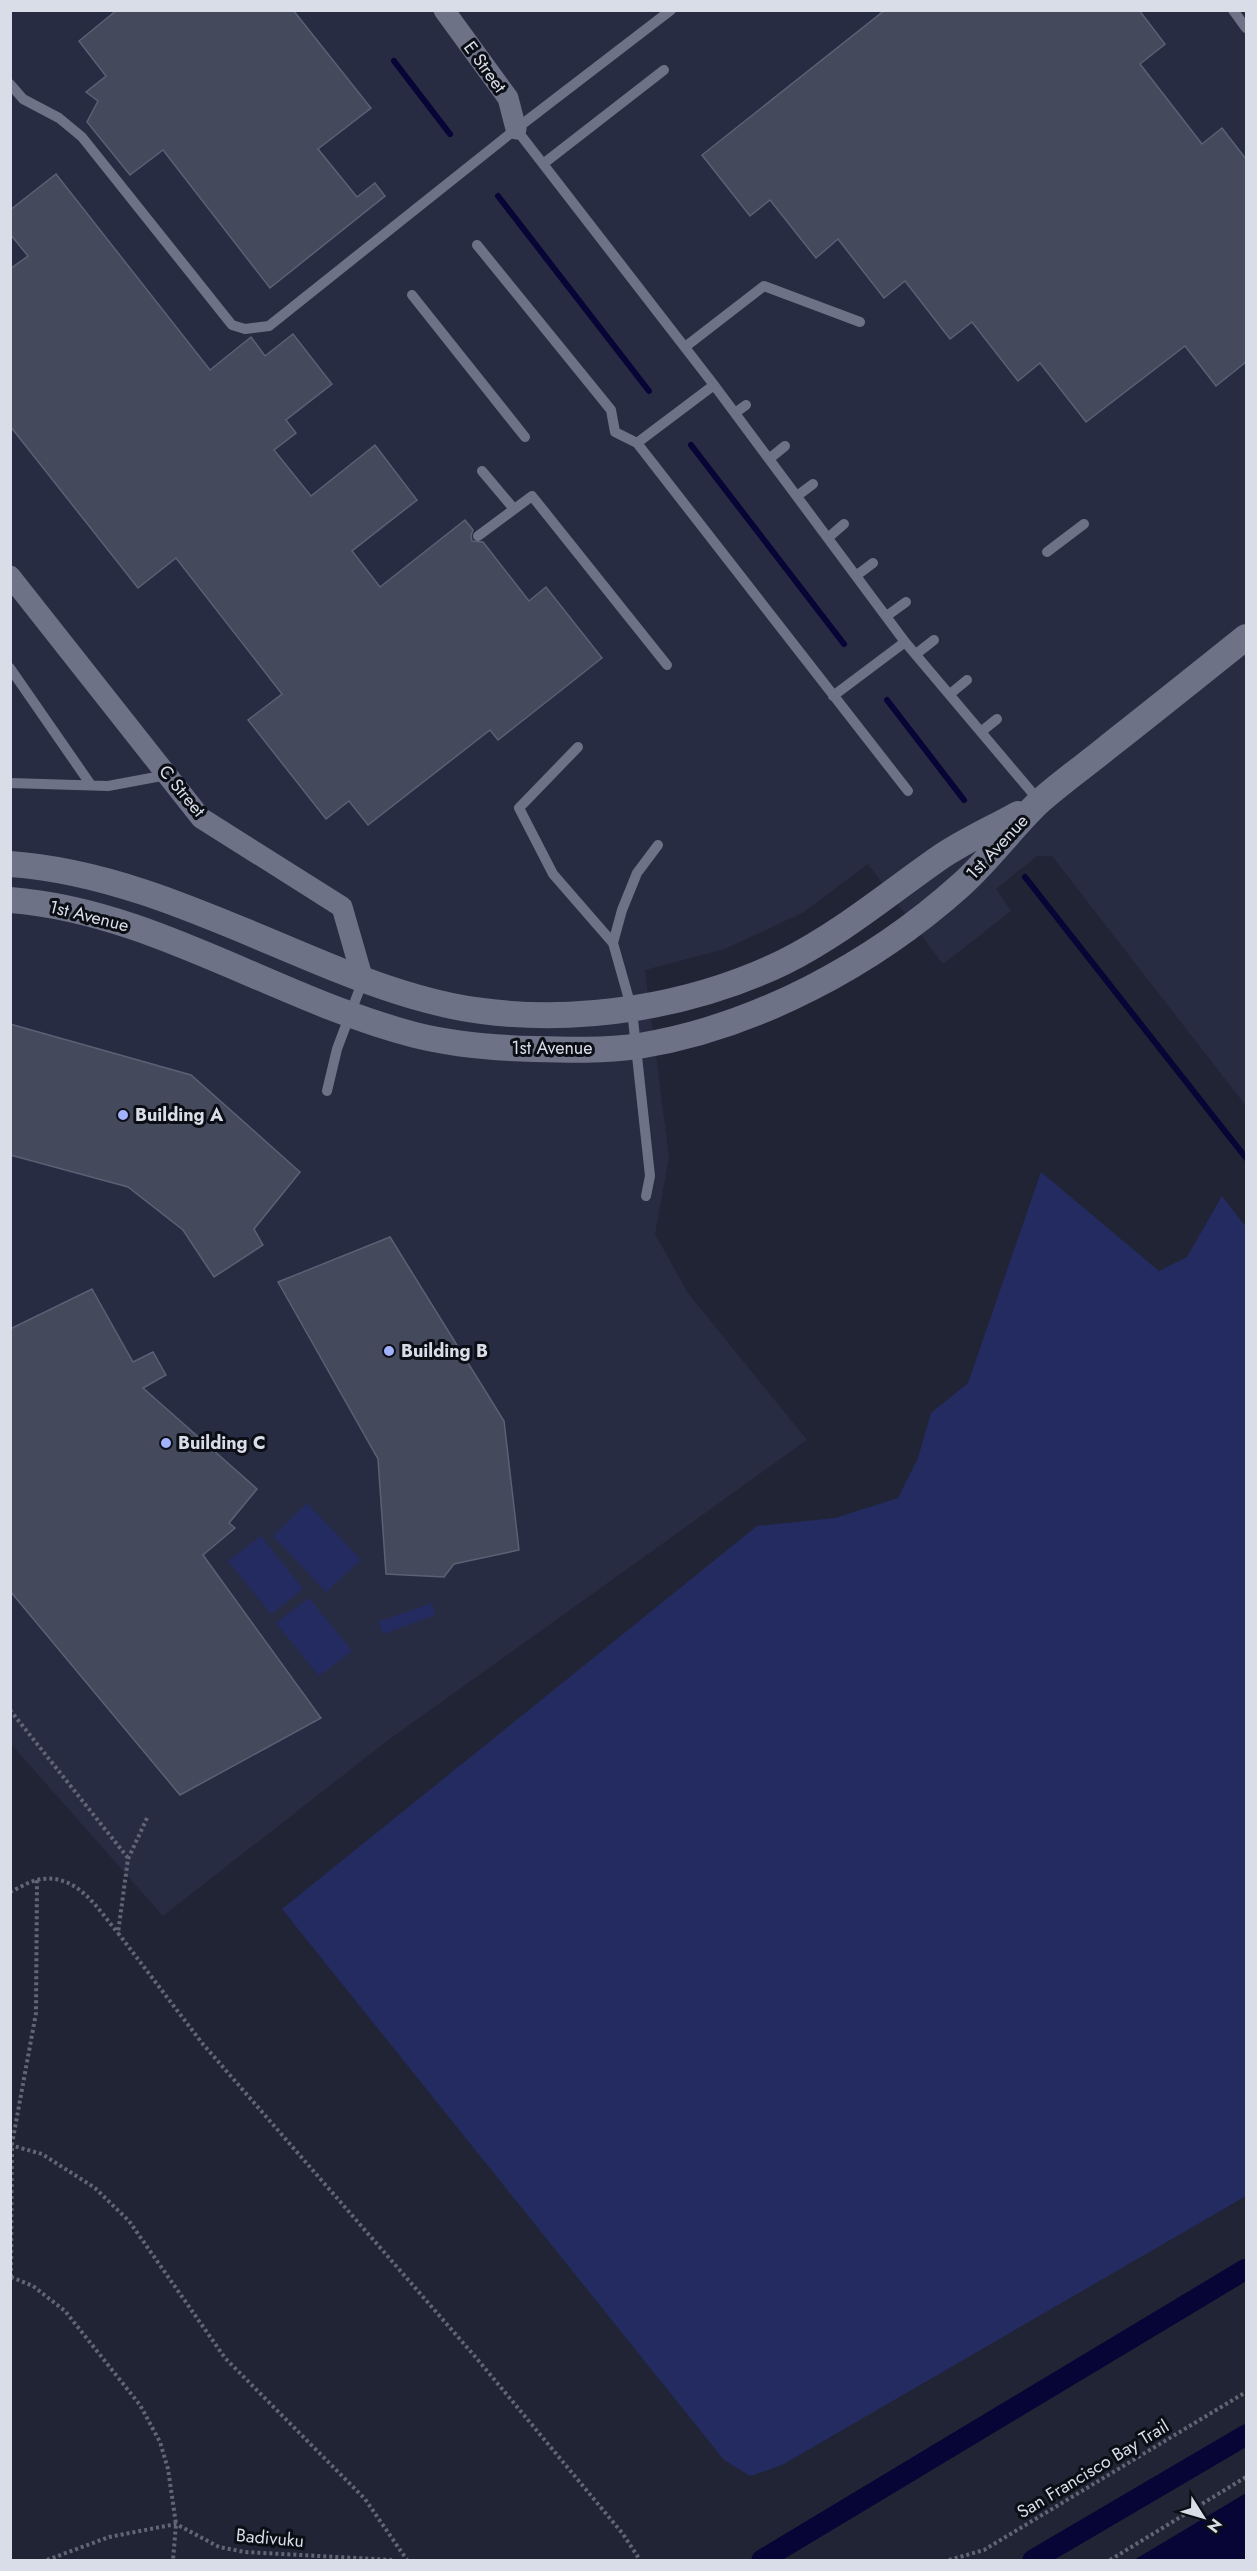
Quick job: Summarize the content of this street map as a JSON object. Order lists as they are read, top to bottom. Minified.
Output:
{"streets":{"street":["E Street","C Street","1st Avenue"],"path":["San Francisco Bay Trail","Badivuku"]},"crossings":[["C Street","1st Avenue"]],"places":["Building A","Building B","Building C"],"north":"bottom right"}
